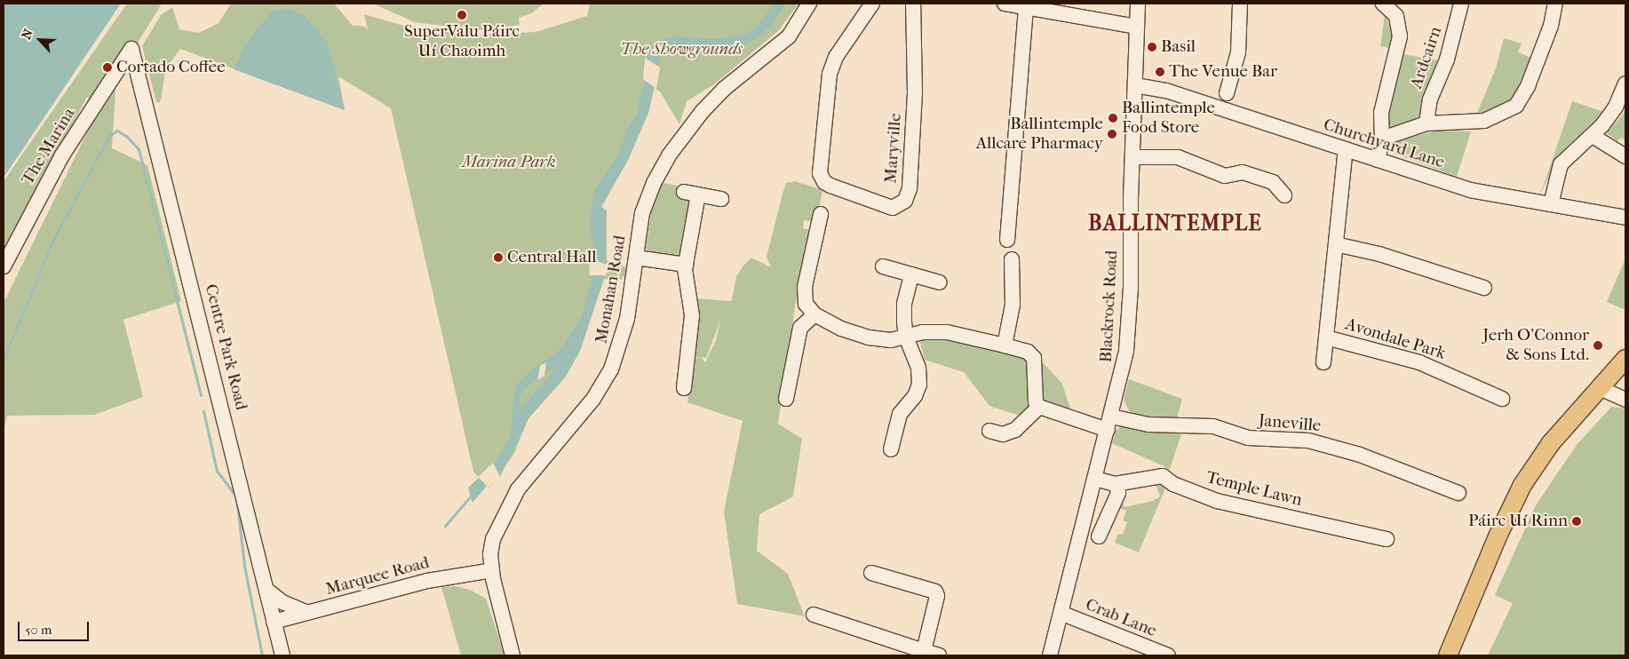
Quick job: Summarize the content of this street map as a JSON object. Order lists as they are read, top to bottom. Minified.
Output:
{"streets":{"street":["Ardcairn","Churchyard Lane","The Marina","Maryville","Monahan Road","Blackrock Road","Avondale Park","Centre Park Road","Janeville","Temple Lawn","Marquee Road","Crab Lane"]},"crossings":[["Churchyard Lane","Blackrock Road"],["Churchyard Lane","Avondale Park"],["The Marina","Centre Park Road"],["Monahan Road","Marquee Road"],["Blackrock Road","Janeville"],["Blackrock Road","Temple Lawn"],["Blackrock Road","Crab Lane"],["Centre Park Road","Marquee Road"]],"districts":["BALLINTEMPLE"],"parks":["The Showgrounds","Marina Park"],"places":["SuperValu Páirc Uí Chaoimh","Basil","Cortado Coffee","The Venue Bar","Ballintemple Food Store","Ballintemple Allcare Pharmacy","Central Hall","Jerh O'Connor & Sons Ltd.","Páirc Uí Rinn"],"scale_bar":"50 m","north":"top left"}
